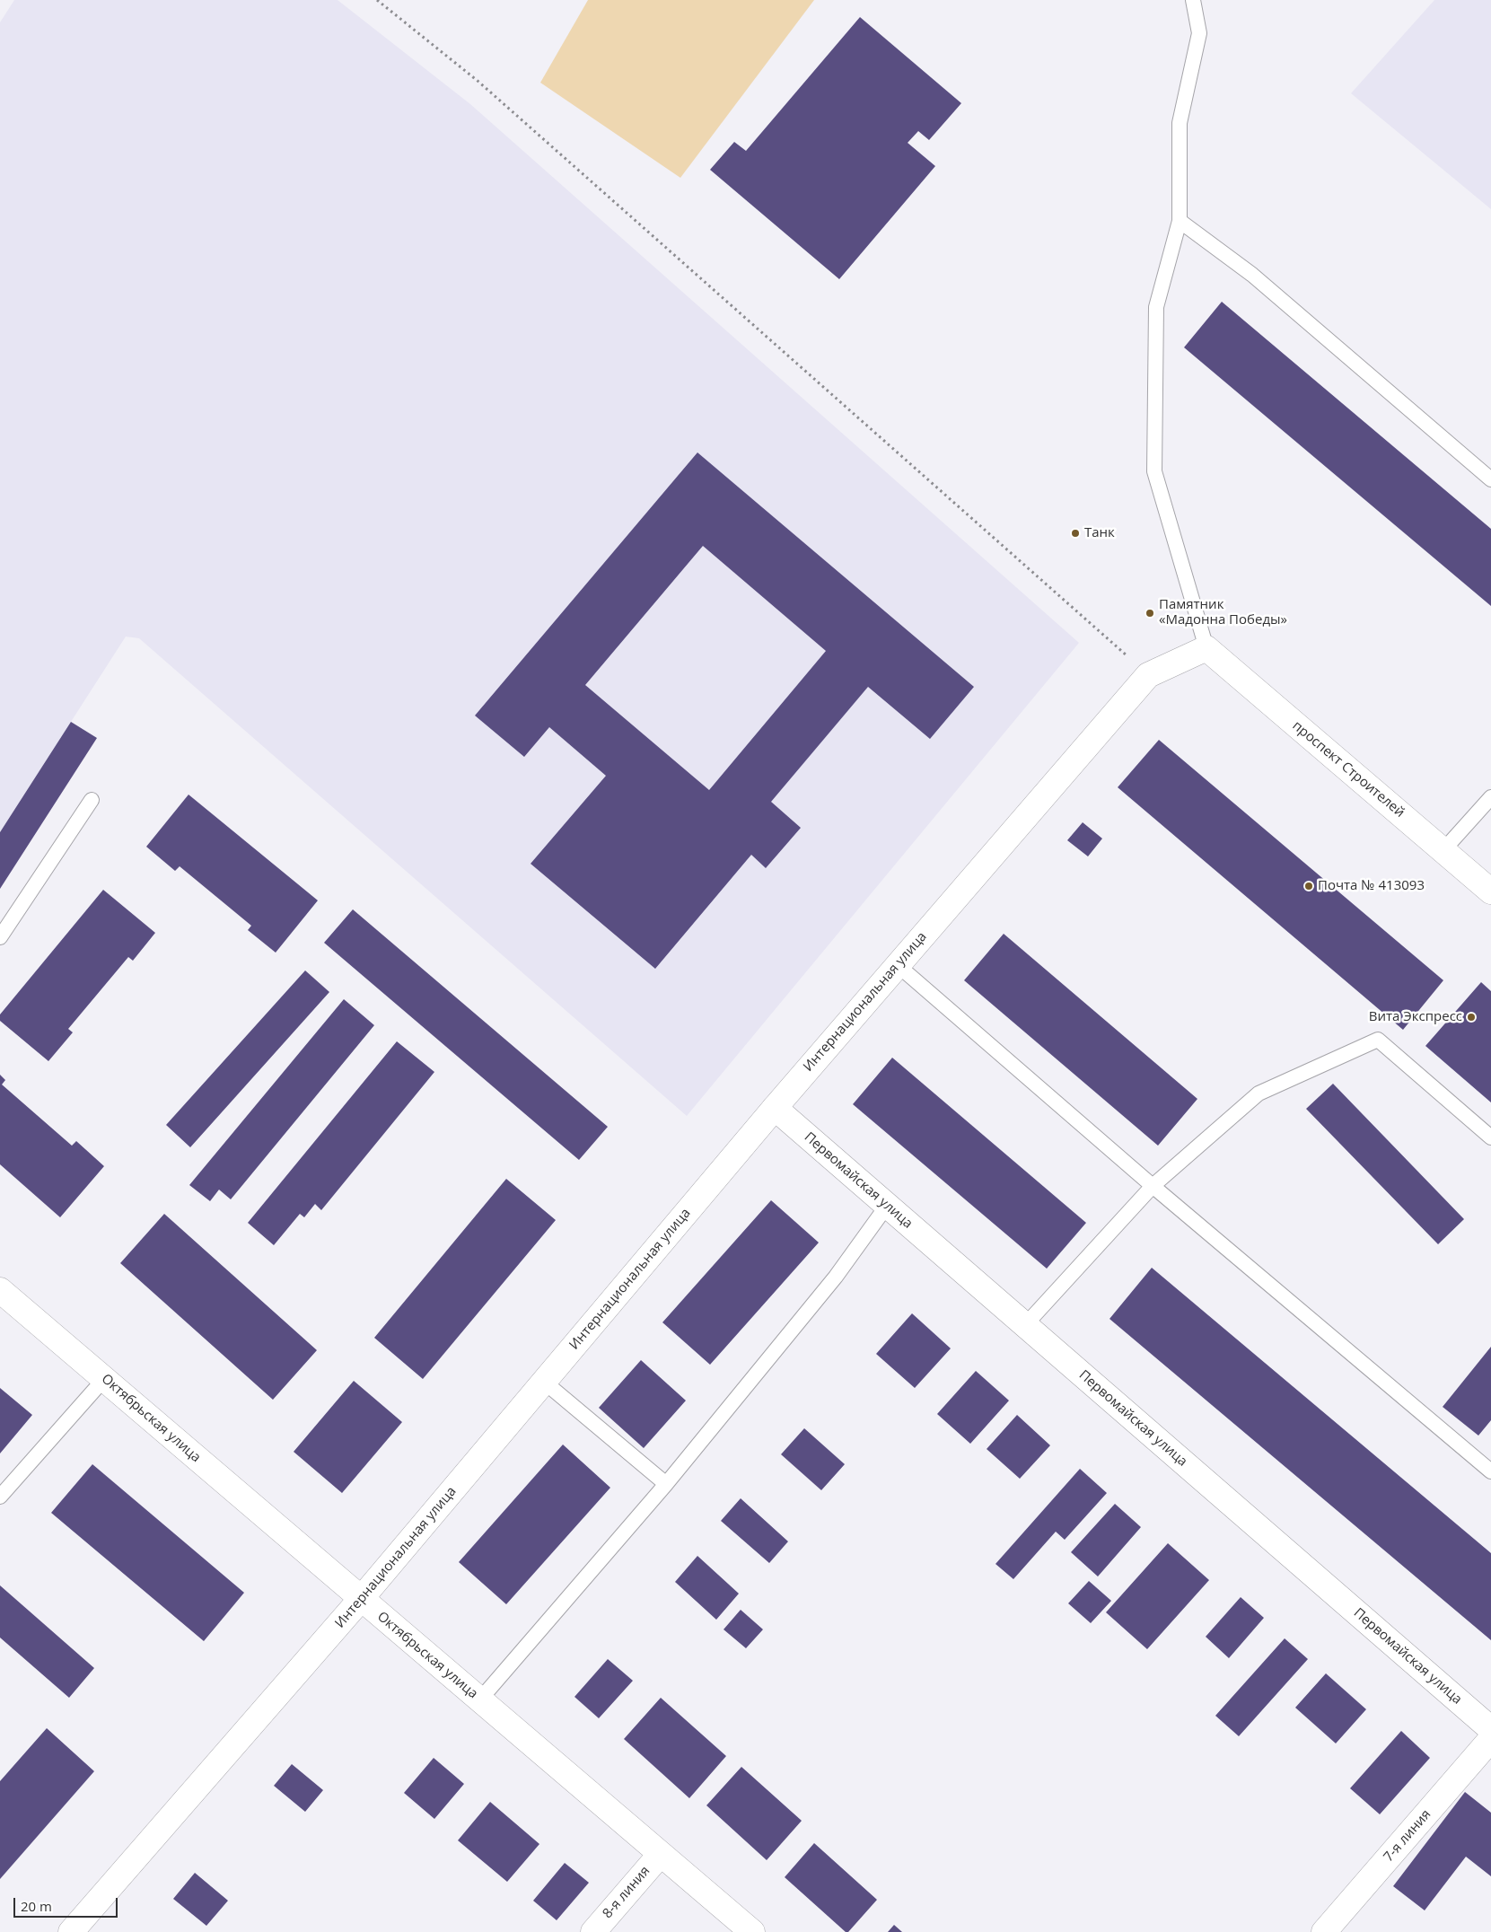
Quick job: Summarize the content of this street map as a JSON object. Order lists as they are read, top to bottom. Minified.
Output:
{"streets":{"street":["проспект Строителей","Интернациональная улица","Первомайская улица","Октябрьская улица","7-я линия","8-я линия"]},"crossings":[["проспект Строителей","Интернациональная улица"],["Интернациональная улица","Первомайская улица"],["Интернациональная улица","Октябрьская улица"],["Октябрьская улица","8-я линия"]],"places":["Танк","Памятник «Мадонна Победы»","Почта № 413093","Вита Экспресс"],"scale_bar":"20 m"}
